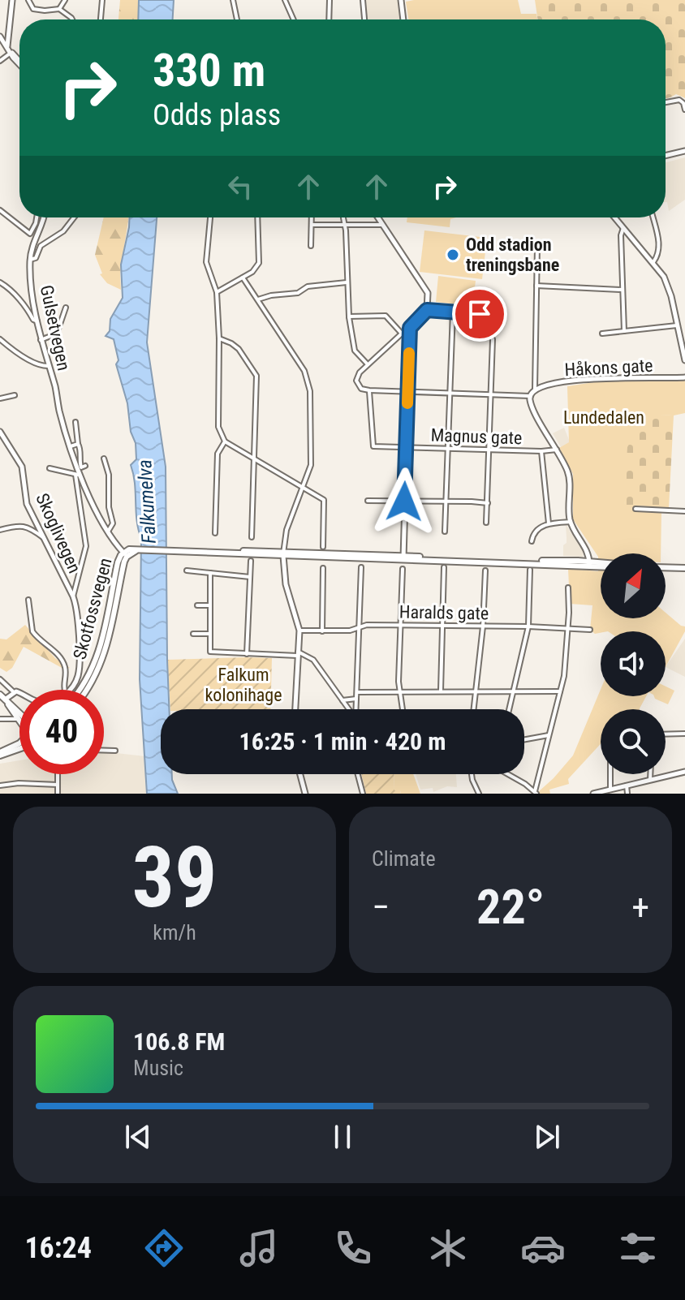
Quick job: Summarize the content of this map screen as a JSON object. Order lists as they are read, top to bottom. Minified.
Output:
{"streets":{"main road":["Skotfossvegen"],"street":["Gulsetvegen","Håkons gate","Magnus gate","Skoglivegen","Haralds gate"]},"crossings":[["Gulsetvegen","Skotfossvegen"]],"water":["Falkumelva"],"parks":["Lundedalen","Falkum kolonihage"],"places":["Odd stadion treningsbane"],"north":"top right","page":{"turn":["330 m","Odds plass"],"limit":"40","trip":"16:25 · 1 min · 420 m","tile":[["39","km/h"],"Climate"],"heat":["−","22°","+"],"song":["106.8 FM","Music"],"tabs":"16:24"}}
